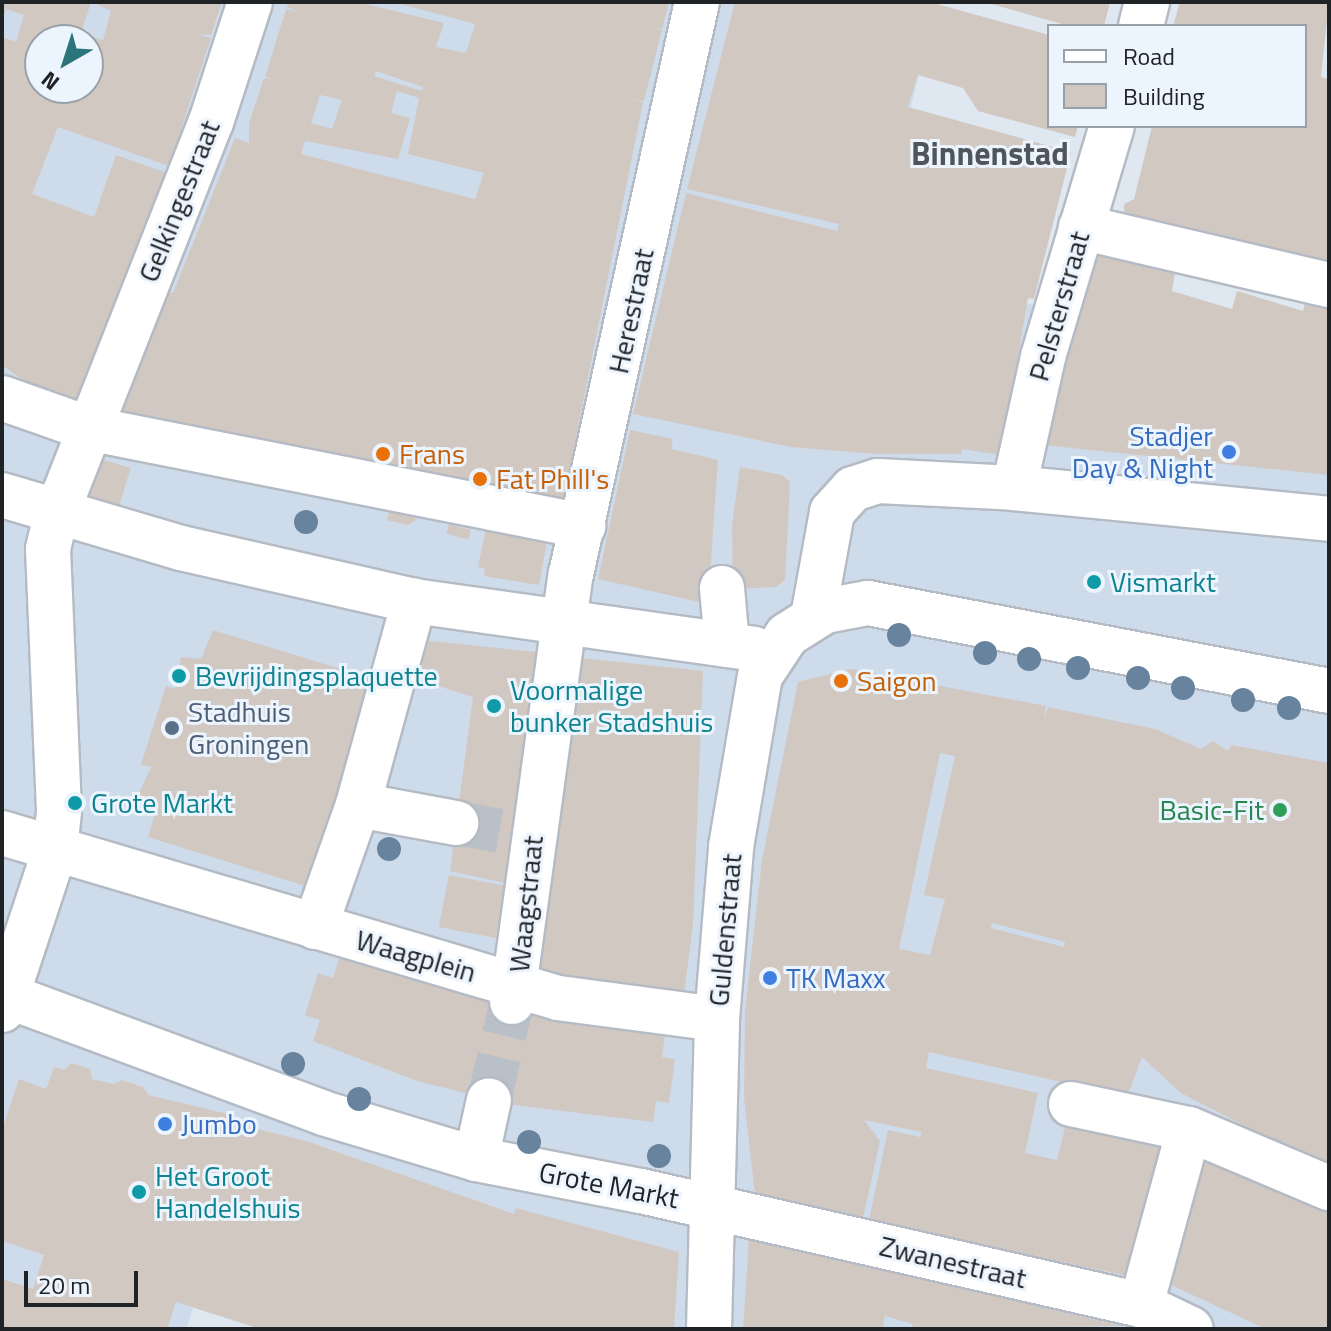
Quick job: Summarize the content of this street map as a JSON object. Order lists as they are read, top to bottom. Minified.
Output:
{"streets":{"street":["Gelkingestraat","Pelsterstraat","Herestraat","Waagstraat","Guldenstraat","Waagplein","Grote Markt","Zwanestraat"]},"crossings":[["Gelkingestraat","Grote Markt"],["Herestraat","Waagstraat"],["Waagstraat","Guldenstraat"],["Waagstraat","Waagplein"],["Guldenstraat","Grote Markt"],["Guldenstraat","Zwanestraat"],["Grote Markt","Zwanestraat"]],"districts":["Binnenstad"],"places":["Stadjer Day & Night","Frans","Fat Phill's","Vismarkt","Bevrijdingsplaquette","Saigon","Voormalige bunker Stadshuis","Stadhuis Groningen","Grote Markt","Basic-Fit","TK Maxx","Jumbo","Het Groot Handelshuis"],"legend":["Road","Building"],"scale_bar":"20 m","north":"bottom left"}
